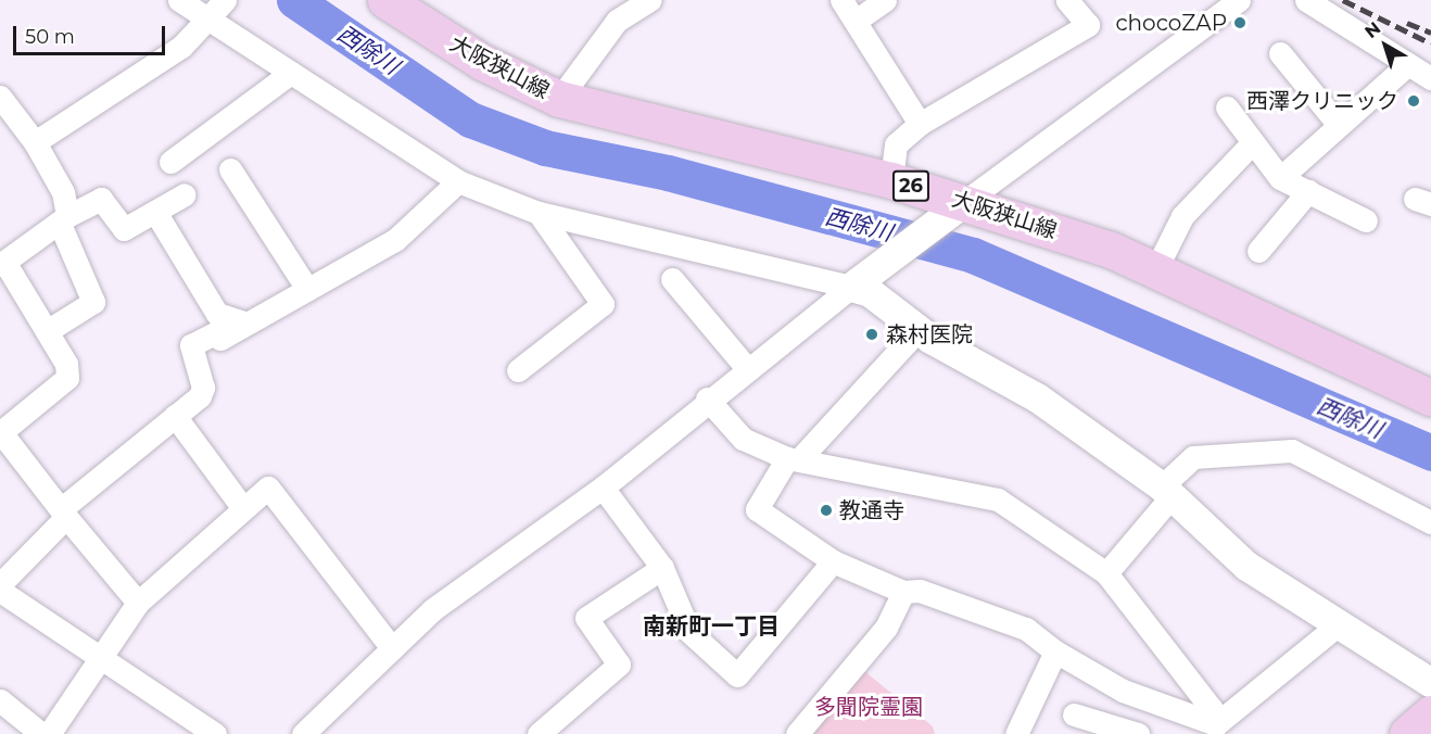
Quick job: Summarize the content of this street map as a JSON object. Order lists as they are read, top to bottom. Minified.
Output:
{"streets":{"main road":["大阪狭山線","26"]},"districts":["南新町一丁目"],"water":["西除川"],"parks":["多聞院霊園"],"places":["chocoZAP","西澤クリニック","森村医院","教通寺"],"scale_bar":"50 m","north":"top left"}
